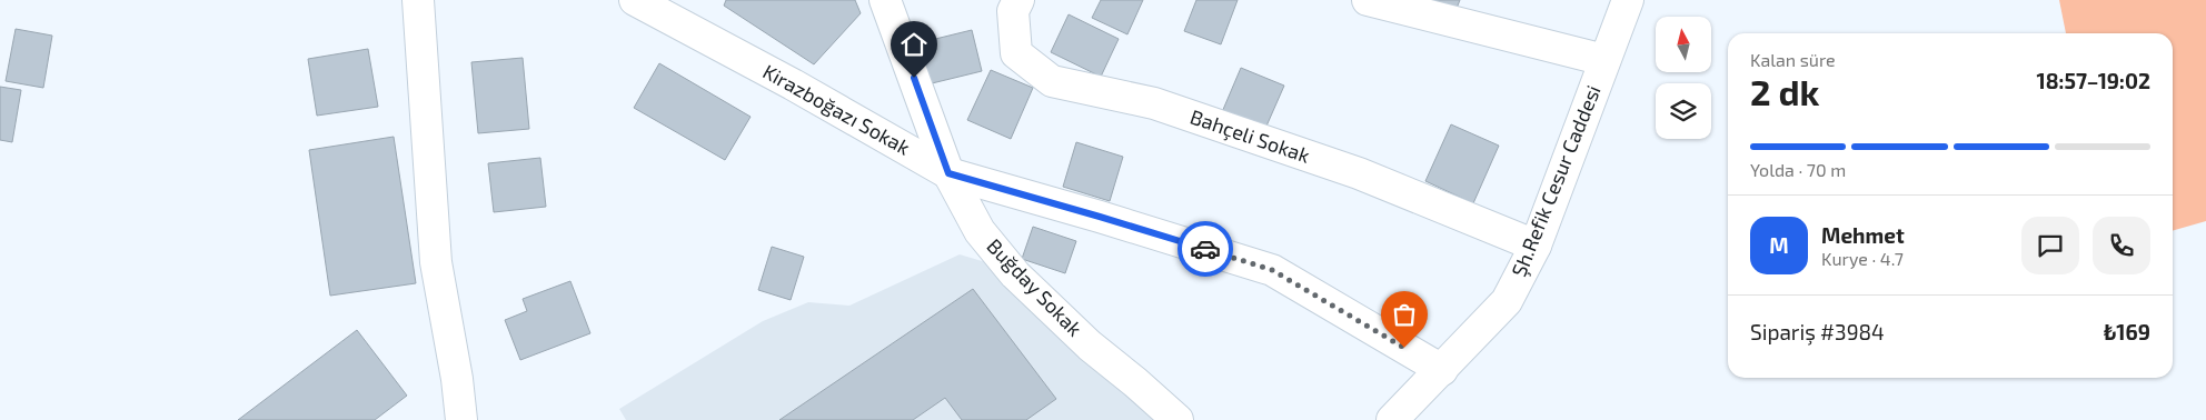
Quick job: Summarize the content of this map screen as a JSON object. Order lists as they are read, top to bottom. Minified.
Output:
{"streets":{"street":["Kirazboğazı Sokak","Bahçeli Sokak","Şh.Refik Cesur Caddesi","Buğday Sokak"]},"crossings":[["Kirazboğazı Sokak","Şh.Refik Cesur Caddesi"],["Kirazboğazı Sokak","Buğday Sokak"],["Bahçeli Sokak","Şh.Refik Cesur Caddesi"]],"north":"top","page":{"heading":["2 dk","Kalan süre","18:57–19:02"],"panel":["Mehmet","Kurye · 4.7","Sipariş #3984","₺169"],"bar":"Yolda · 70 m","round":"M"}}
